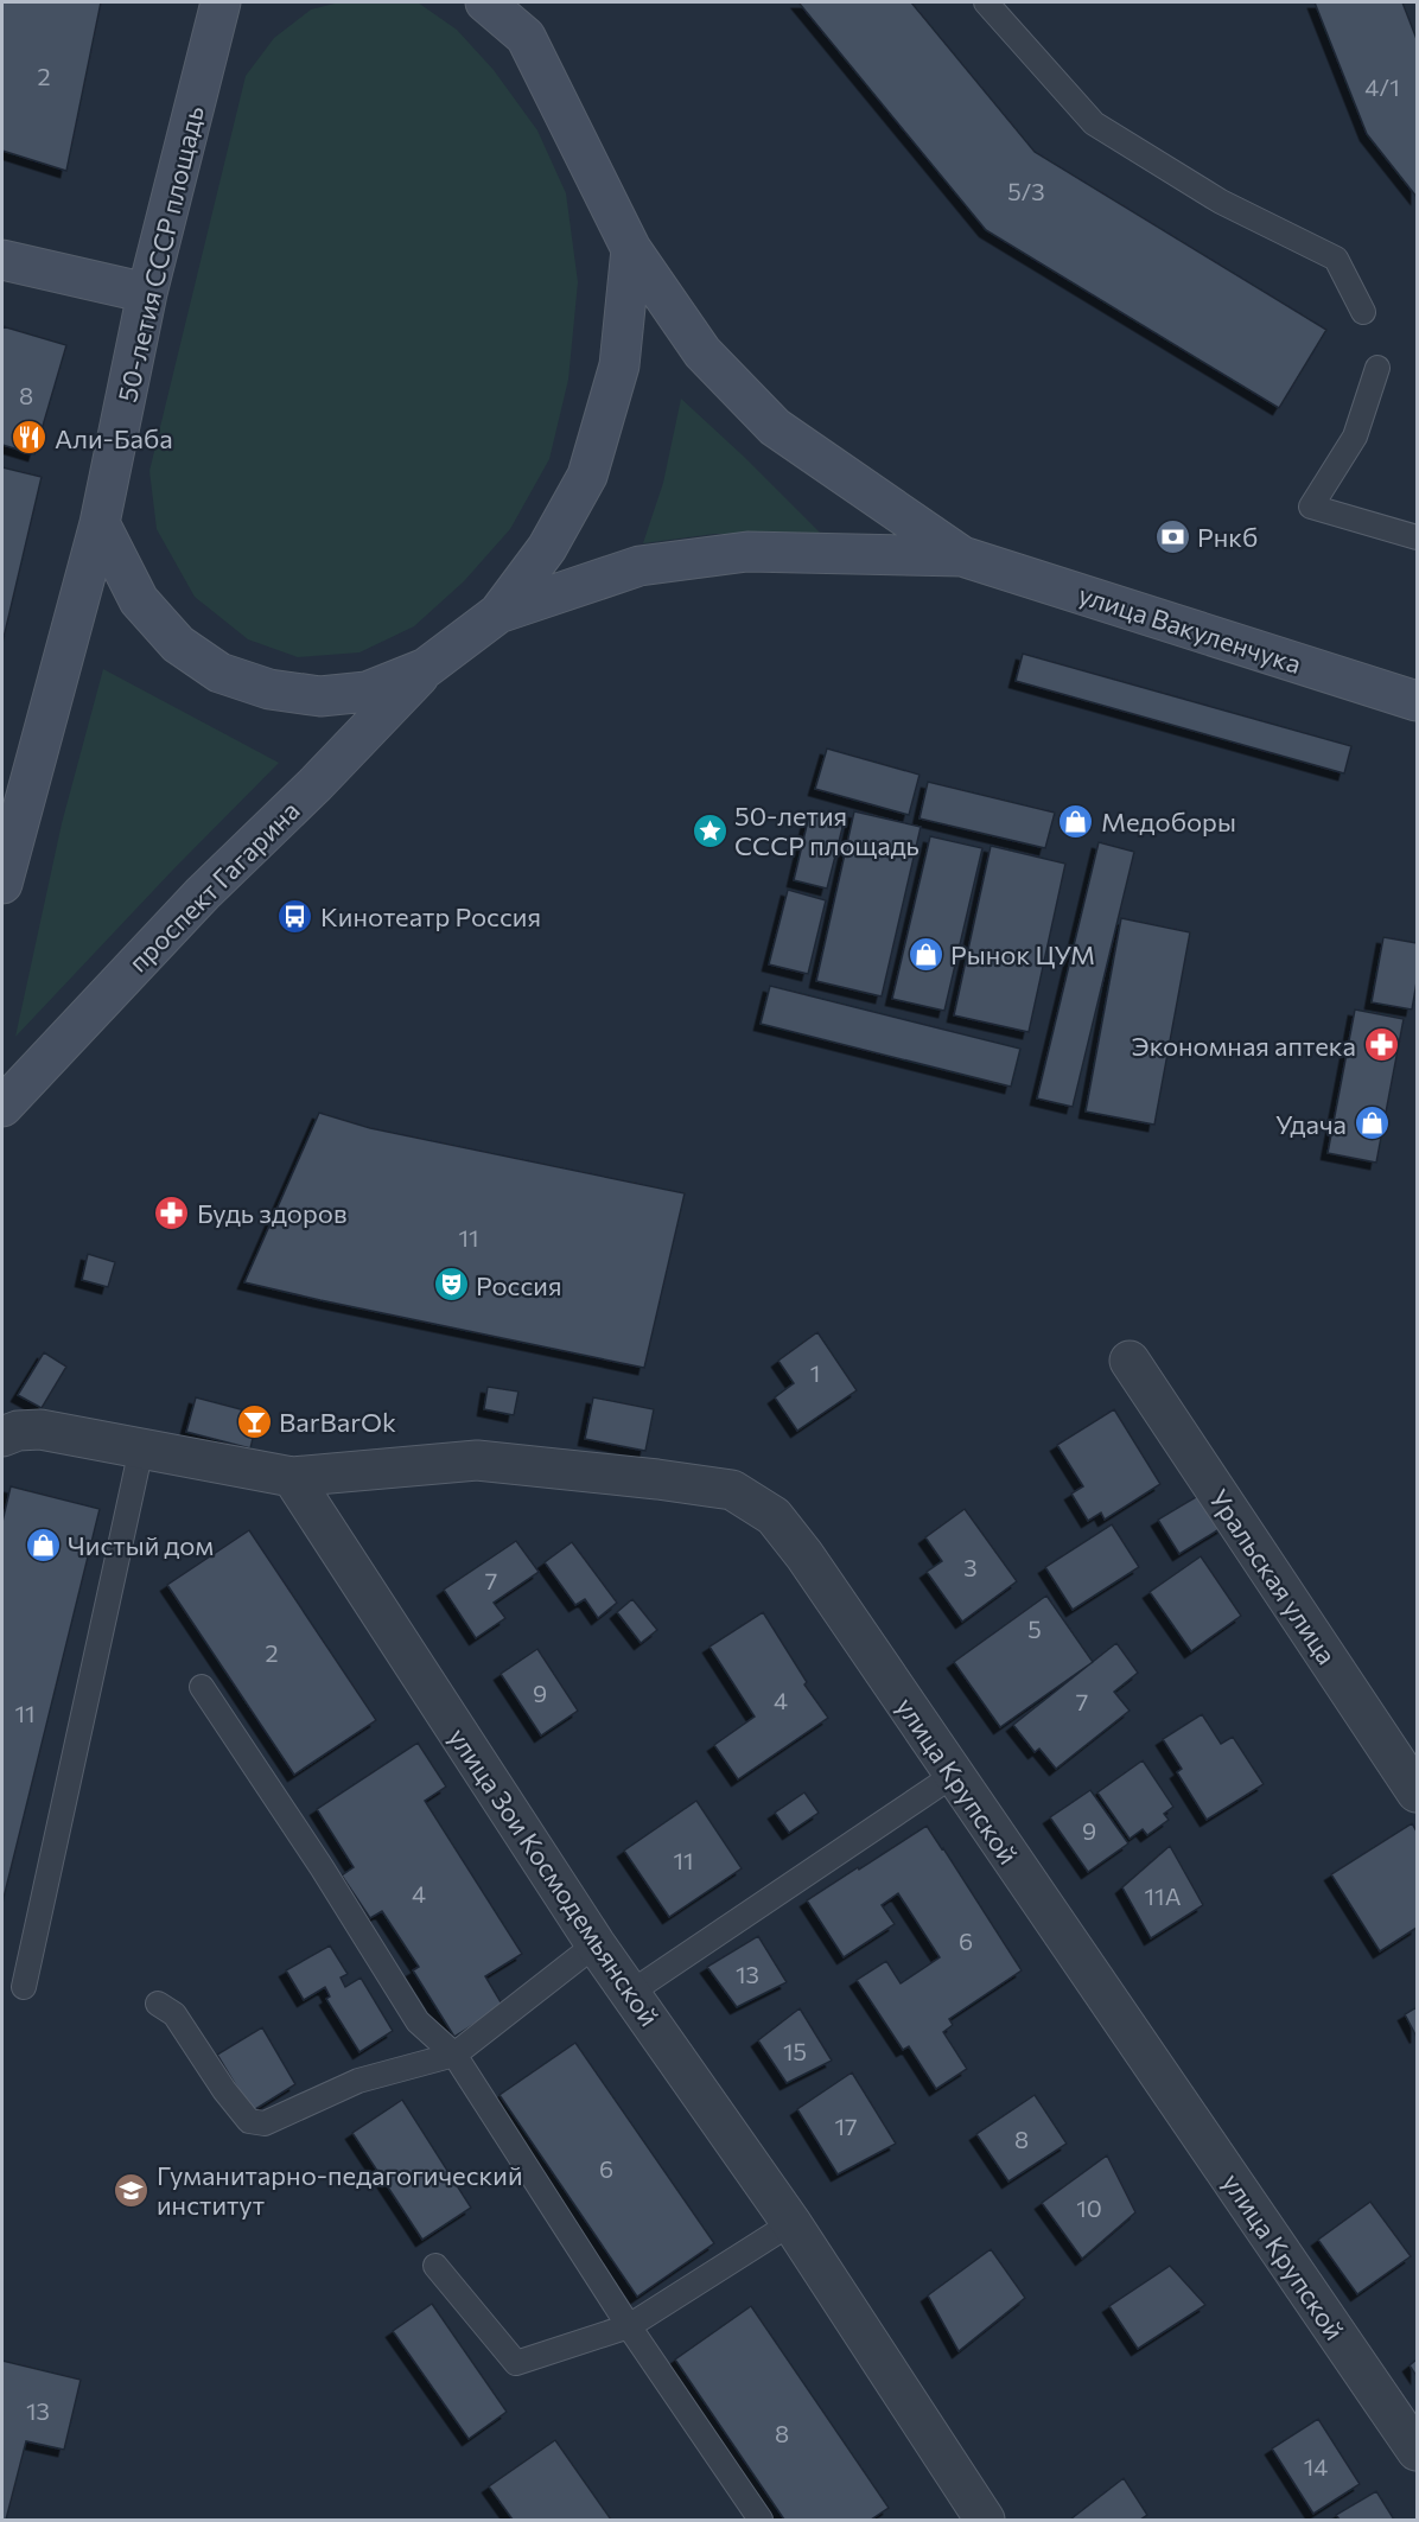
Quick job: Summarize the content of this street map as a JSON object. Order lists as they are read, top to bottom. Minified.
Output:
{"streets":{"main road":["50-летия СССР площадь","улица Вакуленчука","проспект Гагарина"],"street":["Уральская улица","улица Крупской","улица Зои Космодемьянской"]},"crossings":[["улица Крупской","улица Зои Космодемьянской"]],"places":{"restaurant":["Али-Баба"],"bank":["Рнкб"],"shop":["Медоборы","Рынок ЦУМ","Удача","Чистый дом"],"place":["50-летия СССР площадь"],"bus stop":["Кинотеатр Россия"],"pharmacy":["Экономная аптека","Будь здоров"],"theatre":["Россия"],"bar":["BarBarOk"],"school or university":["Гуманитарно-педагогический институт"]},"house_numbers":["2","4/1","5/3","8","11","1","3","7","5","2","9","4","7","11","9","11","4","11А","6","13","15","17","8","6","10","13","8","14"]}
